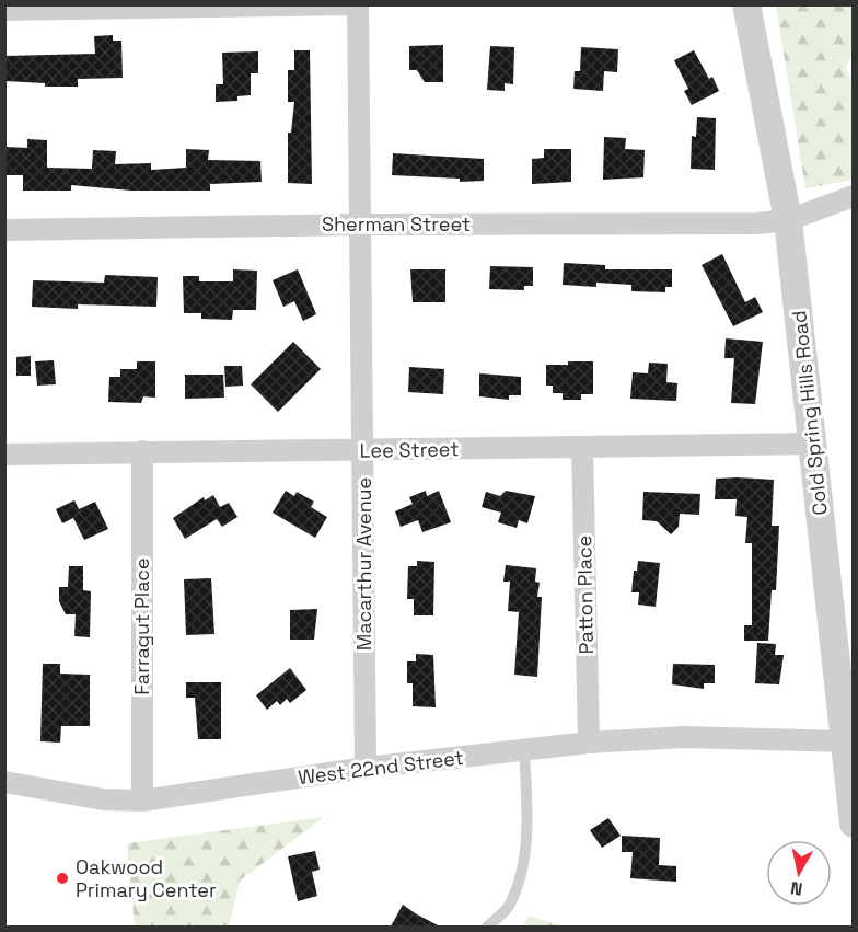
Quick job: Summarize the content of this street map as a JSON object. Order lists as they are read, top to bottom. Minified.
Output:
{"streets":{"street":["Sherman Street","Cold Spring Hills Road","Lee Street","Macarthur Avenue","Patton Place","Farragut Place","West 22nd Street"]},"crossings":[["Sherman Street","Cold Spring Hills Road"],["Sherman Street","Macarthur Avenue"],["Cold Spring Hills Road","Lee Street"],["Cold Spring Hills Road","West 22nd Street"],["Lee Street","Macarthur Avenue"],["Lee Street","Patton Place"],["Lee Street","Farragut Place"],["Macarthur Avenue","West 22nd Street"],["Patton Place","West 22nd Street"],["Farragut Place","West 22nd Street"]],"places":["Oakwood Primary Center"],"north":"bottom"}
